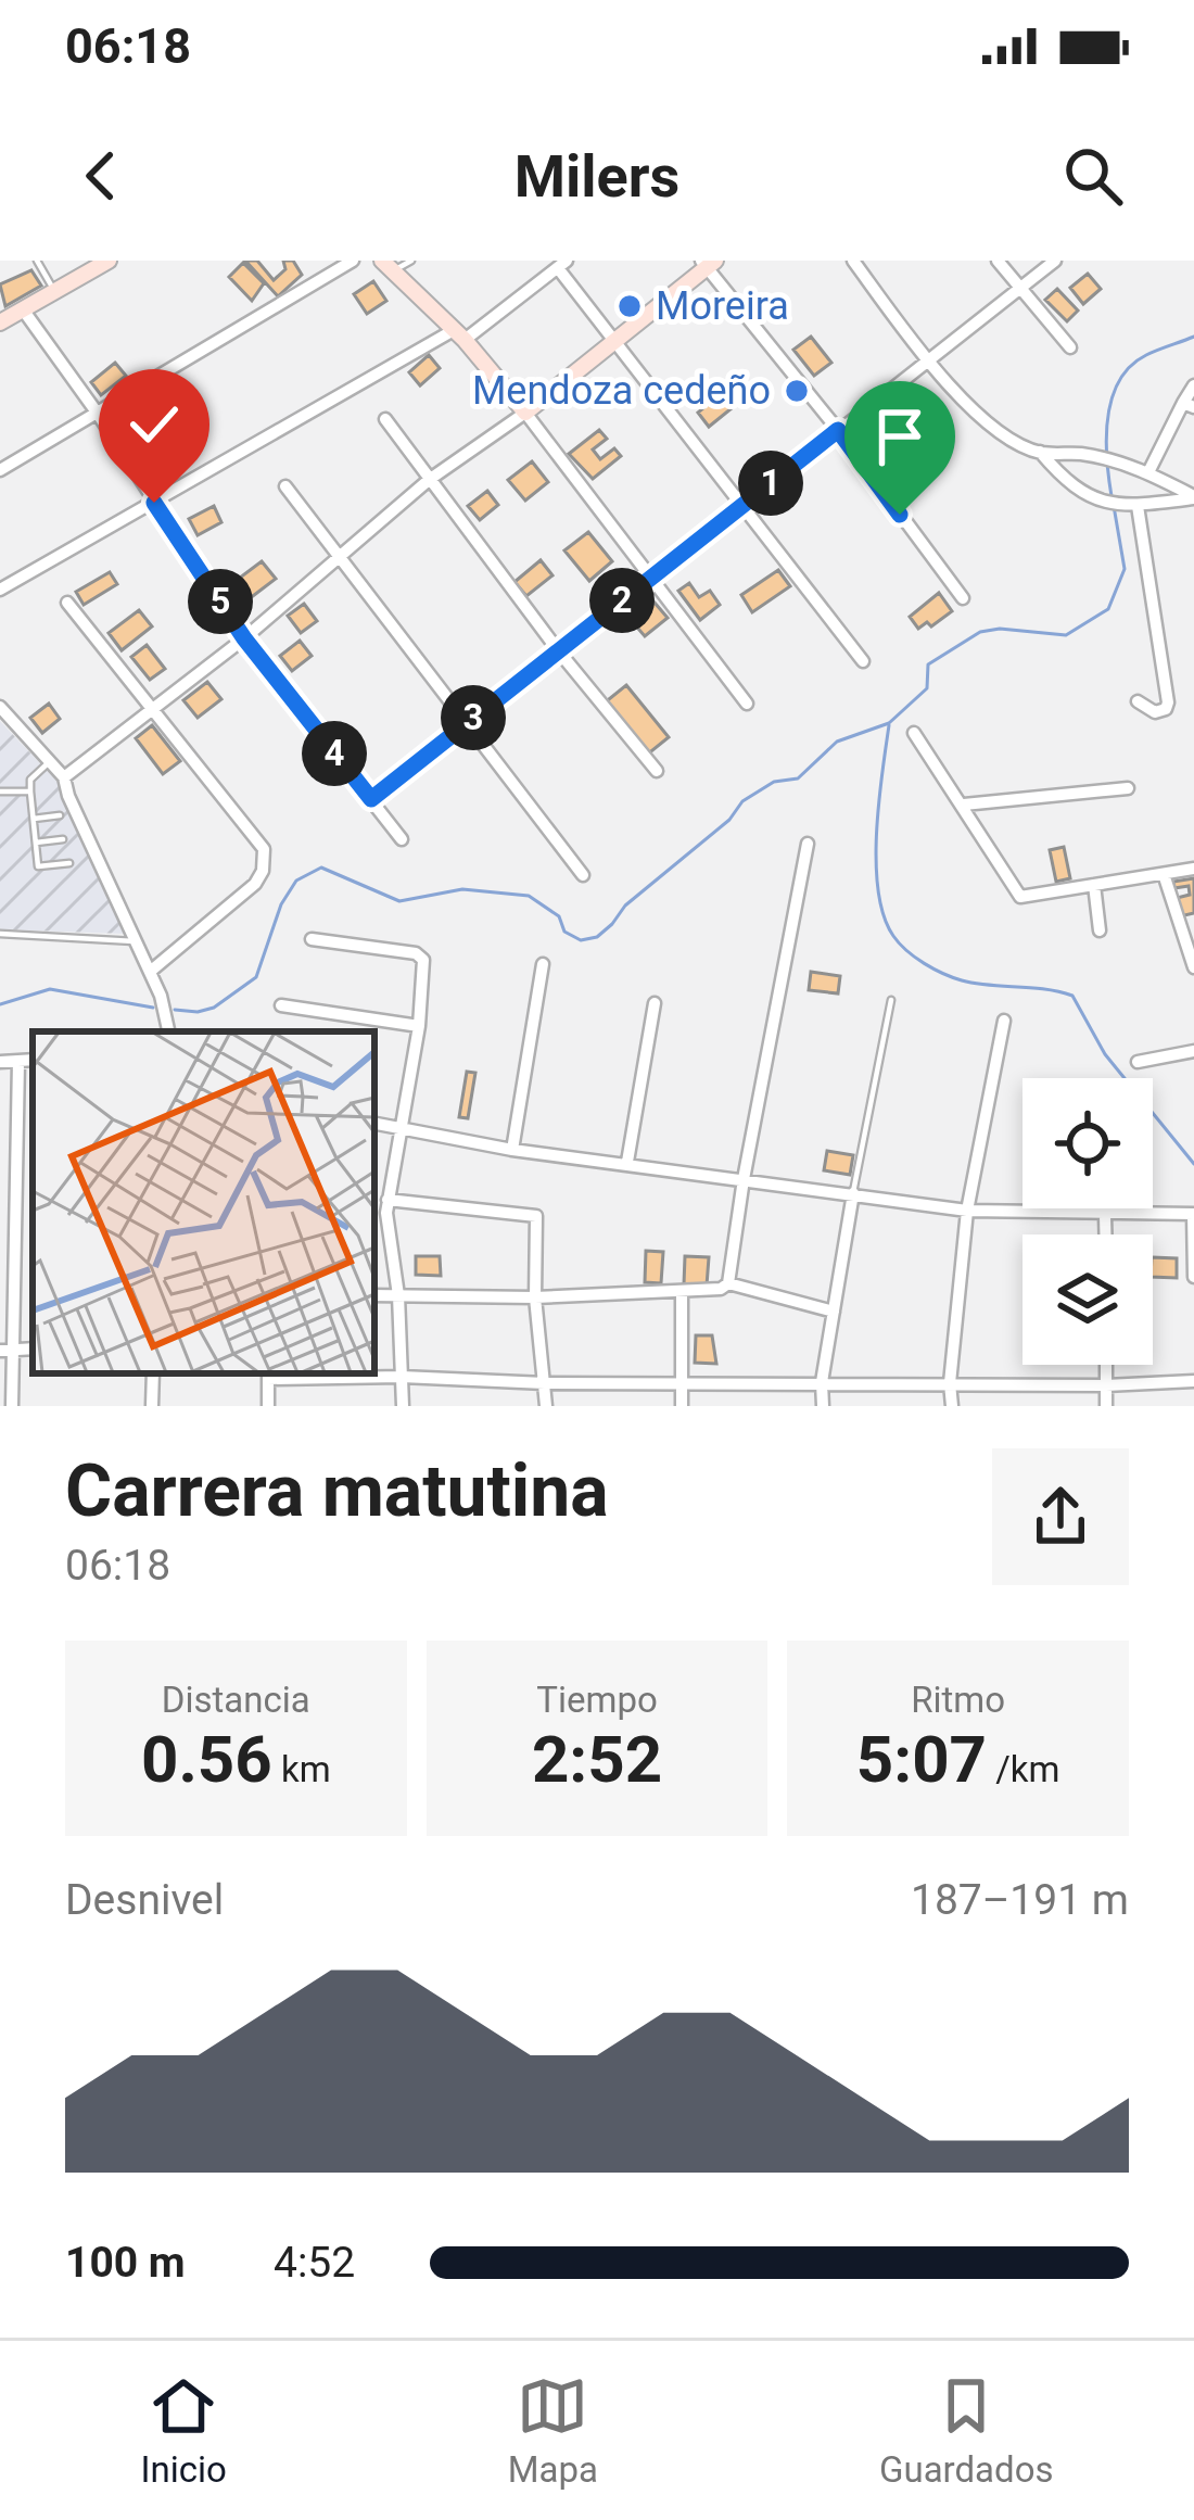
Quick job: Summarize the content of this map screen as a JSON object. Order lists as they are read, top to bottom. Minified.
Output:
{"places":["Moreira","Mendoza cedeño"],"page":{"status":"06:18","header":"Milers","pins":["1","2","5","3","4"],"heading":["Carrera matutina","06:18"],"stats":[["Distancia","0.56 km"],["Tiempo","2:52"],["Ritmo","5:07 /km"]],"chart":["Desnivel","187–191 m"],"list":[{"name":"100 m","note":"4:52"}],"tabs":["Inicio","Mapa","Guardados"]}}
